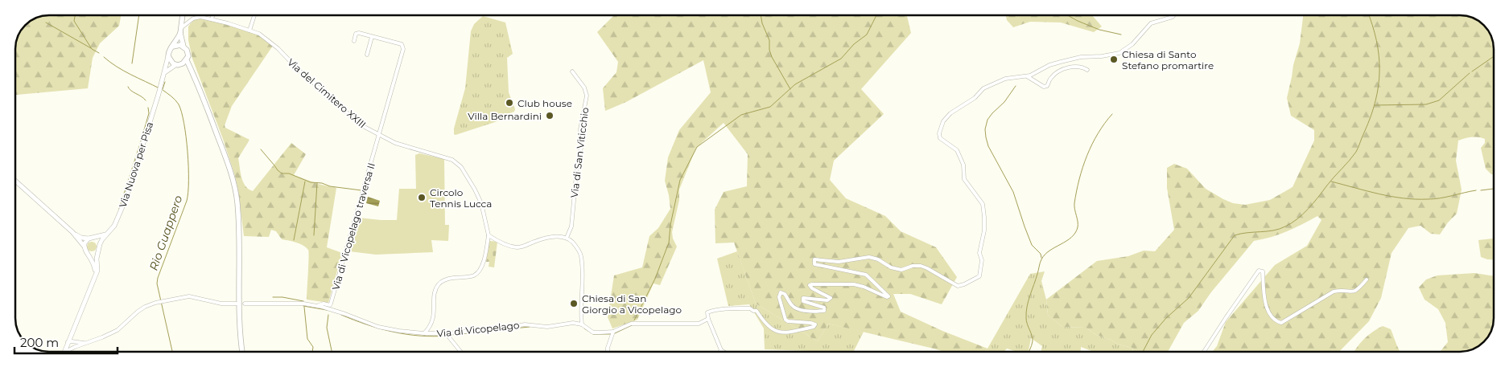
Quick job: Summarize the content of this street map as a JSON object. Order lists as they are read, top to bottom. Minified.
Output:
{"streets":{"main road":["Via Nuova per Pisa"],"street":["Via del Cimitero XXIII","Via di San Viticchio","Via di Vicopelago traversa II","Via di Vicopelago"]},"crossings":[["Via del Cimitero XXIII","Via di Vicopelago traversa II"],["Via di Vicopelago traversa II","Via di Vicopelago"]],"water":["Rio Guappero"],"places":["Chiesa di Santo Stefano promartire","Club house","Villa Bernardini","Circolo Tennis Lucca","Chiesa di San Giorgio a Vicopelago"],"scale_bar":"200 m"}
